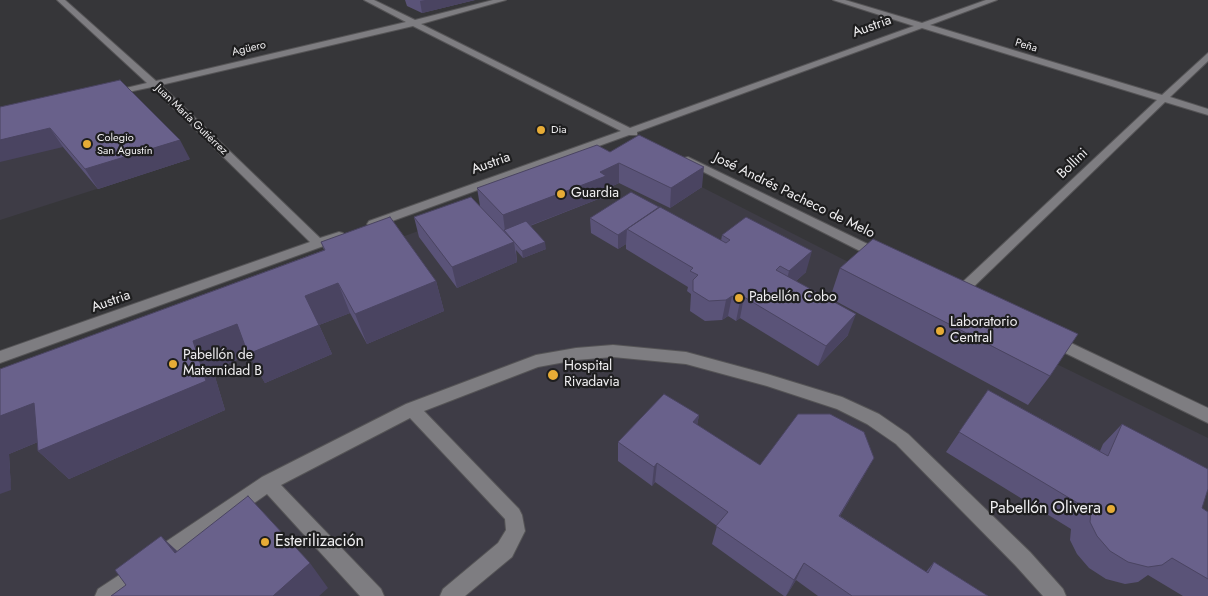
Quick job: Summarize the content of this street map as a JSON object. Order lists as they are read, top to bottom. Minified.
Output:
{"streets":{"street":["Austria","Peña","Agüero","Juan María Gutiérrez","Bollini","José Andrés Pacheco de Melo"]},"crossings":[["Austria","Peña"],["Austria","Juan María Gutiérrez"],["Peña","Bollini"],["Agüero","Juan María Gutiérrez"]],"places":["Dia","Colegio San Agustín","Guardia","Pabellón Cobo","Laboratorio Central","Pabellón de Maternidad B","Hospital Rivadavia","Pabellón Olivera","Esterilización"]}
